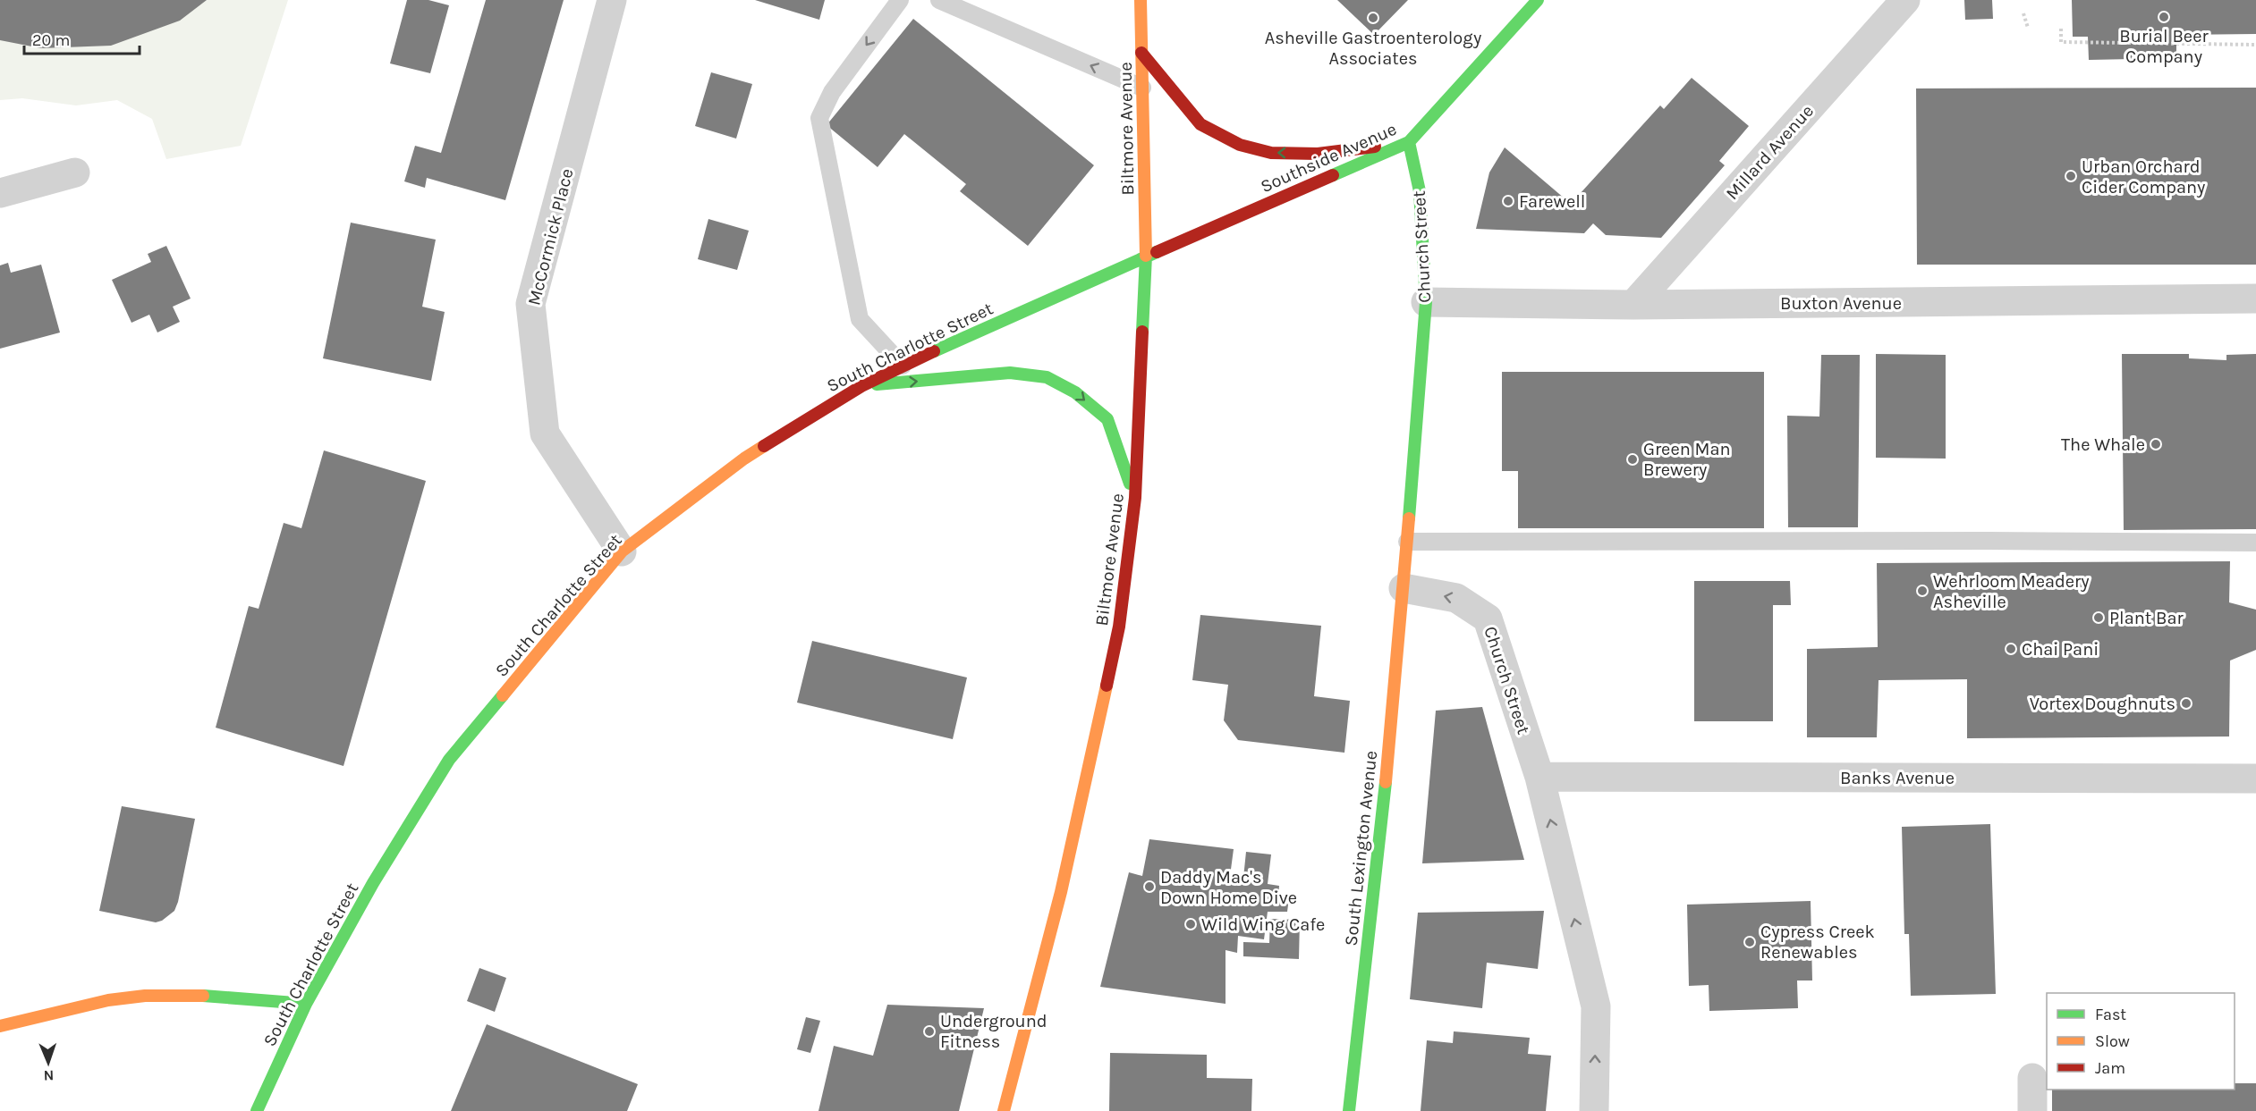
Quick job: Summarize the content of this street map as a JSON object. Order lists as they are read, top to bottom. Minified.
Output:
{"streets":{"main road":["Biltmore Avenue","Southside Avenue","Church Street","South Charlotte Street","South Lexington Avenue"],"street":["Millard Avenue","McCormick Place","Buxton Avenue","Banks Avenue"]},"crossings":[["Biltmore Avenue","Southside Avenue"],["Biltmore Avenue","South Charlotte Street"],["Millard Avenue","Buxton Avenue"],["Southside Avenue","Church Street"],["Southside Avenue","South Charlotte Street"],["McCormick Place","South Charlotte Street"],["Church Street","Buxton Avenue"],["Church Street","Banks Avenue"],["Church Street","South Lexington Avenue"]],"one_way":["Church Street"],"places":["Burial Beer Company","Asheville Gastroenterology Associates","Urban Orchard Cider Company","Farewell","The Whale","Green Man Brewery","Wehrloom Meadery Asheville","Plant Bar","Chai Pani","Vortex Doughnuts","Daddy Mac's Down Home Dive","Wild Wing Cafe","Cypress Creek Renewables","Underground Fitness"],"legend":["Fast","Slow","Jam"],"scale_bar":"20 m","north":"bottom"}
